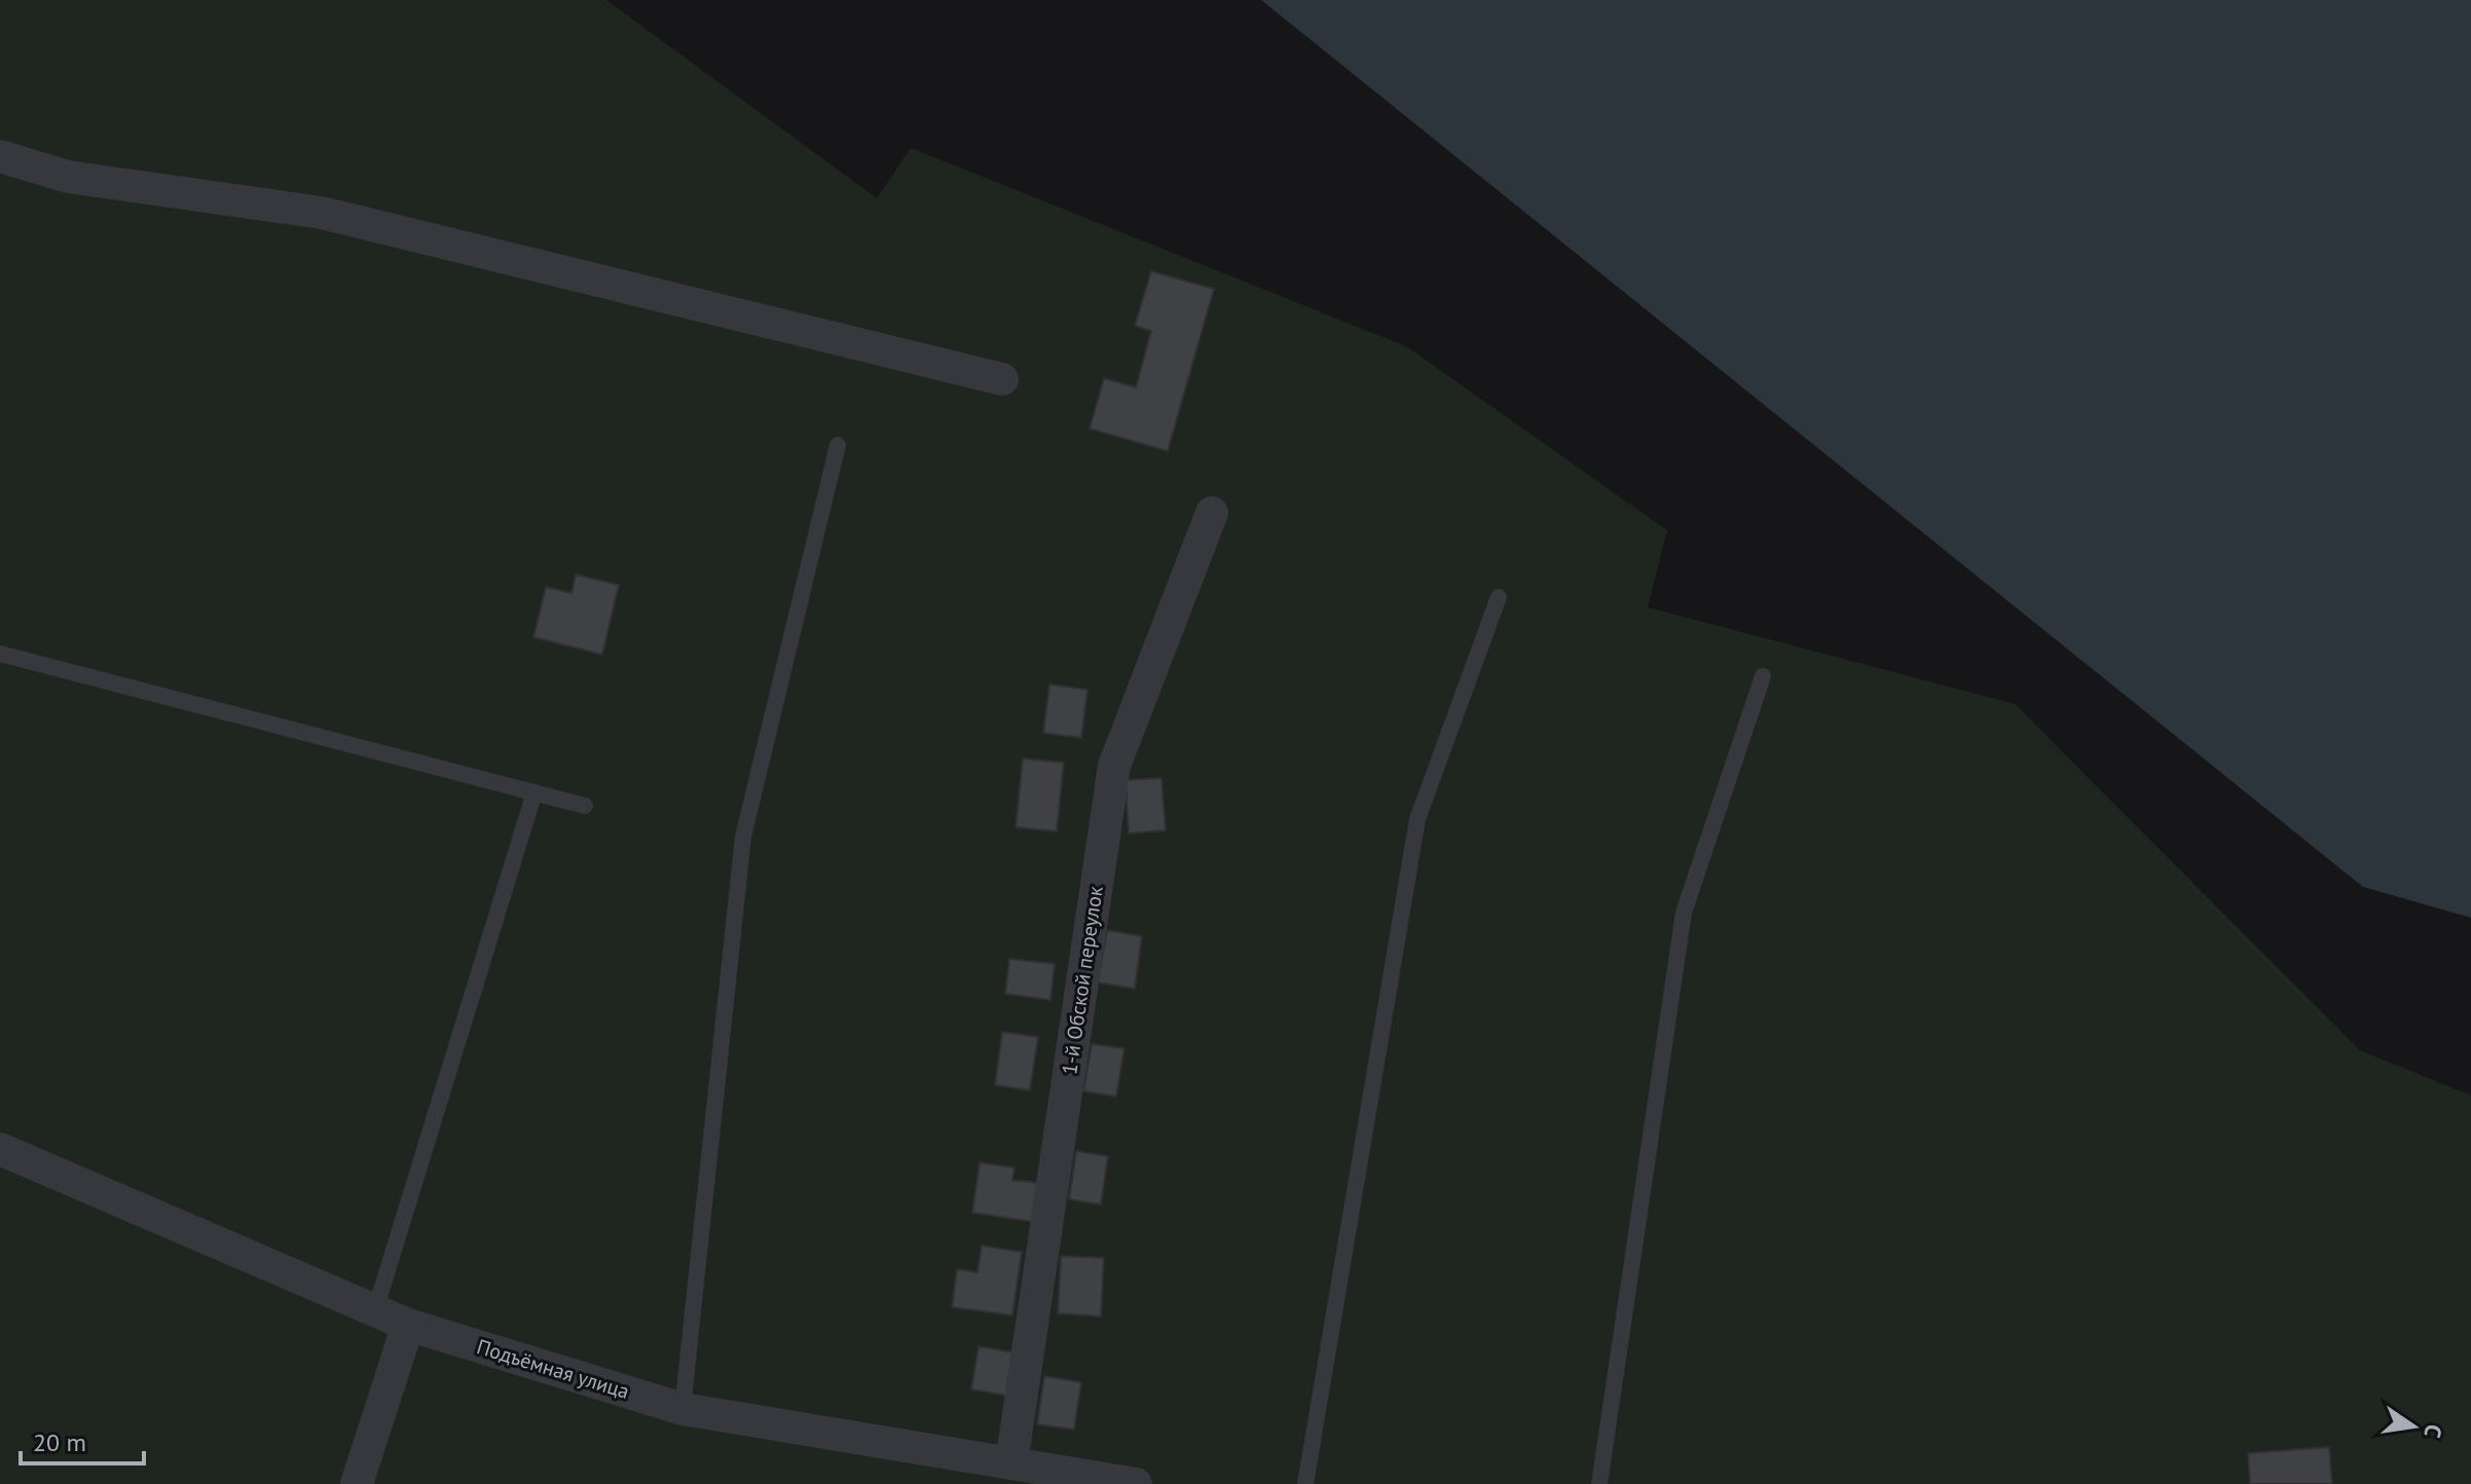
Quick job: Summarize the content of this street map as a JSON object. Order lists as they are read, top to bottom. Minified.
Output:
{"streets":{"street":["1-й Обской переулок","Подъёмная улица"]},"crossings":[["1-й Обской переулок","Подъёмная улица"]],"scale_bar":"20 m","north":"right"}
